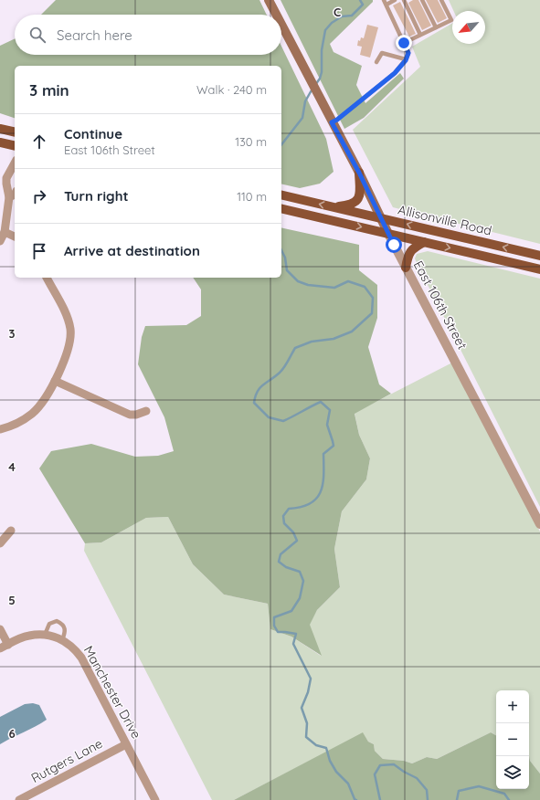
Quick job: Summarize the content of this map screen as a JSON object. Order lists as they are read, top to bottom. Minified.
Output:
{"streets":{"main road":["Allisonville Road","East 106th Street"],"street":["Manchester Drive","Rutgers Lane"]},"crossings":[["Allisonville Road","East 106th Street"],["Manchester Drive","Rutgers Lane"]],"north":"bottom left","page":{"search":"Search here","heading":["3 min","Walk · 240 m"],"list":[["Continue","East 106th Street","130 m"],["Turn right","110 m"],"Arrive at destination"],"map_buttons":["+","−"]},"grid":{"columns":["C"],"rows":["3","4","5","6"]}}
